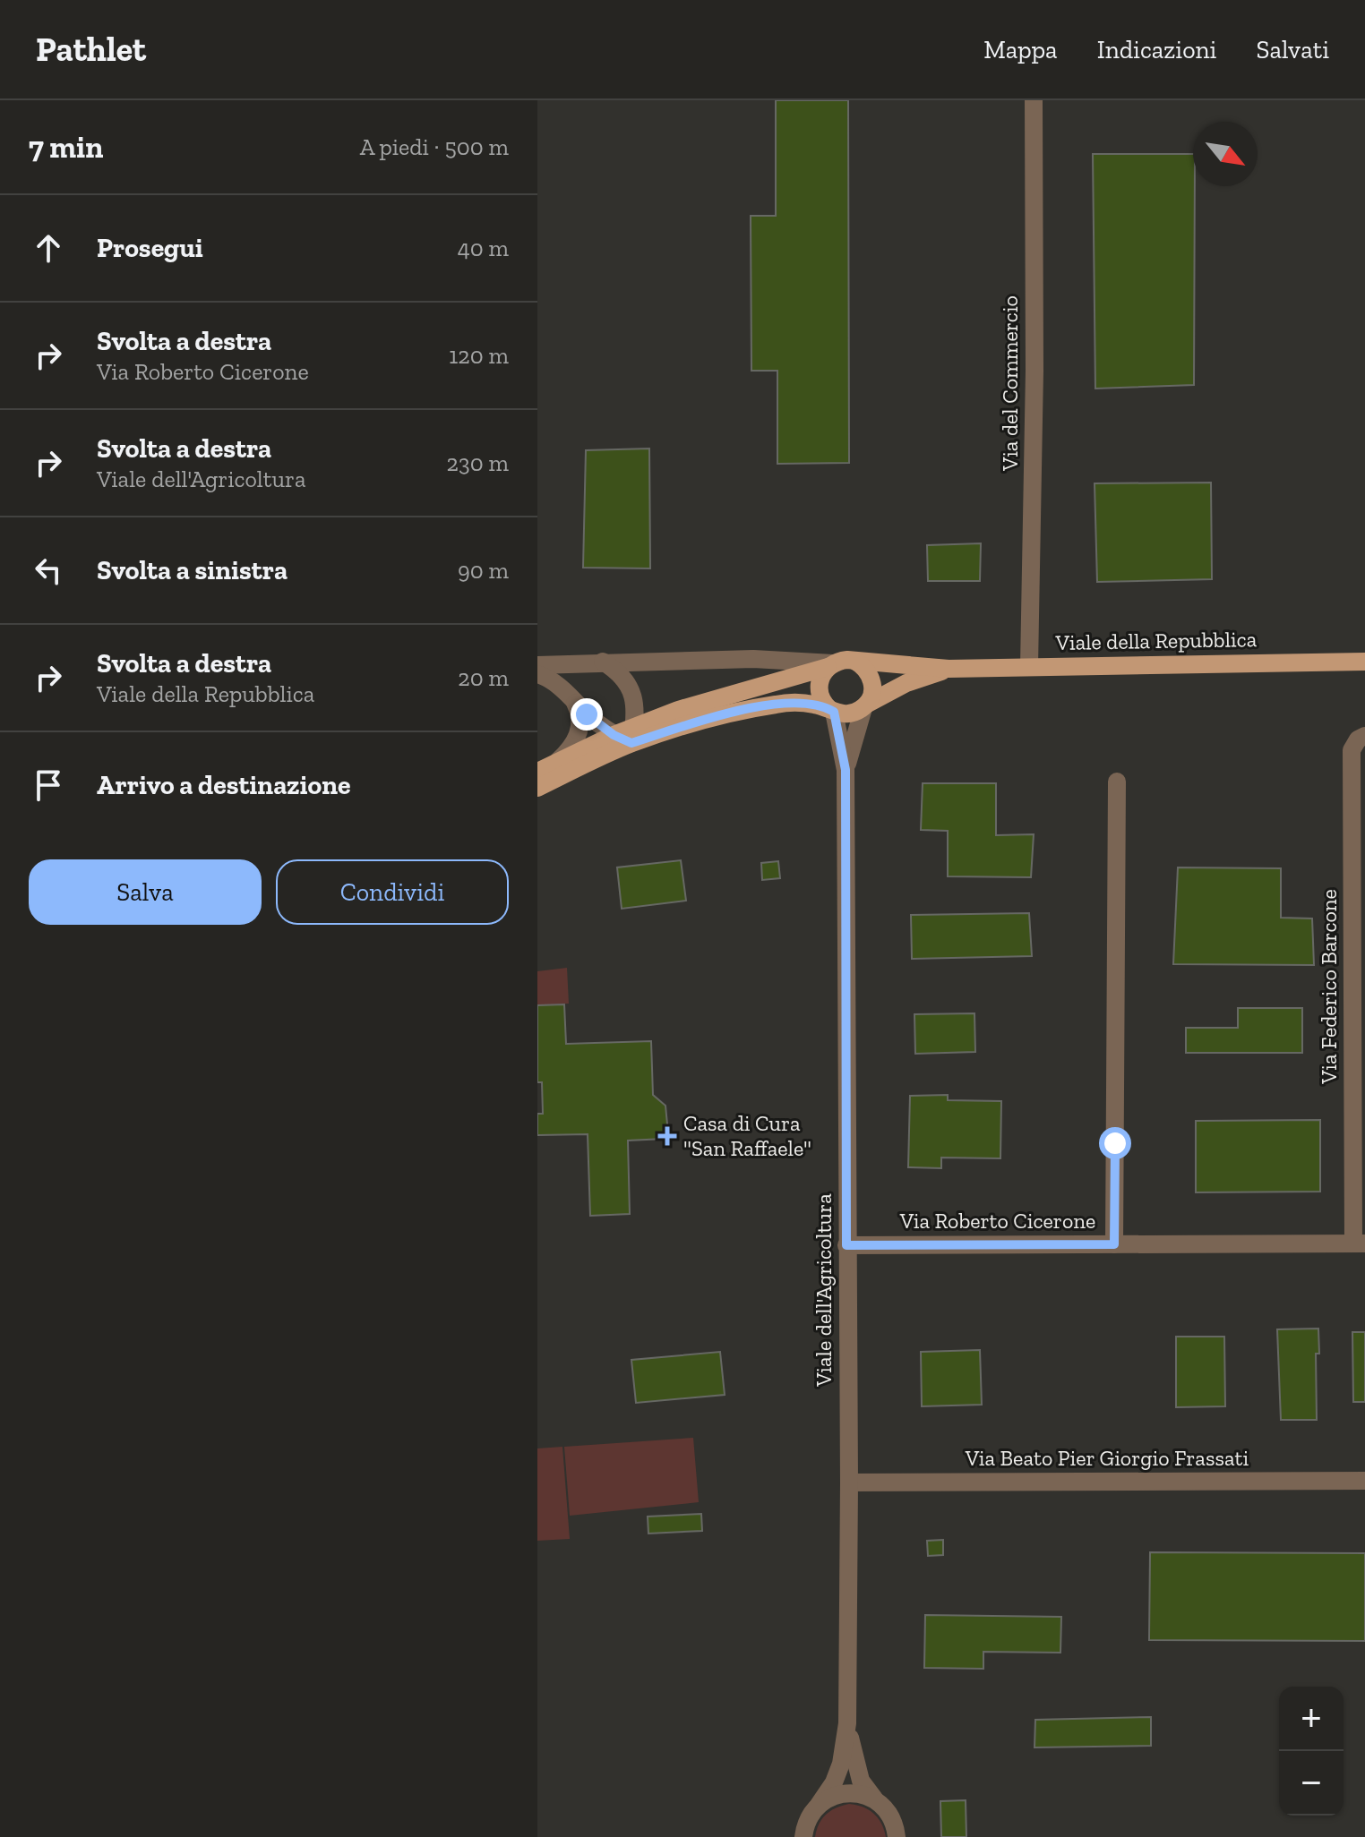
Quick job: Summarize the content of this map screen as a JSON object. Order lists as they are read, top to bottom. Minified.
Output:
{"streets":{"main road":["Viale della Repubblica"],"street":["Via del Commercio","Via Federico Barcone","Via Roberto Cicerone","Viale dell'Agricoltura","Via Beato Pier Giorgio Frassati"]},"crossings":[["Via del Commercio","Viale della Repubblica"],["Viale della Repubblica","Viale dell'Agricoltura"],["Via Federico Barcone","Via Roberto Cicerone"],["Via Roberto Cicerone","Viale dell'Agricoltura"],["Viale dell'Agricoltura","Via Beato Pier Giorgio Frassati"]],"places":{"health":["Casa di Cura \"San Raffaele\""]},"north":"bottom right","page":{"header":"Pathlet","nav":["Mappa","Indicazioni","Salvati"],"heading":["7 min","A piedi · 500 m"],"list":[["Prosegui","40 m"],["Svolta a destra","Via Roberto Cicerone","120 m"],["Svolta a destra","Viale dell'Agricoltura","230 m"],["Svolta a sinistra","90 m"],["Svolta a destra","Viale della Repubblica","20 m"],"Arrivo a destinazione"],"buttons":["Salva","Condividi"],"map_buttons":["+","−"]}}
